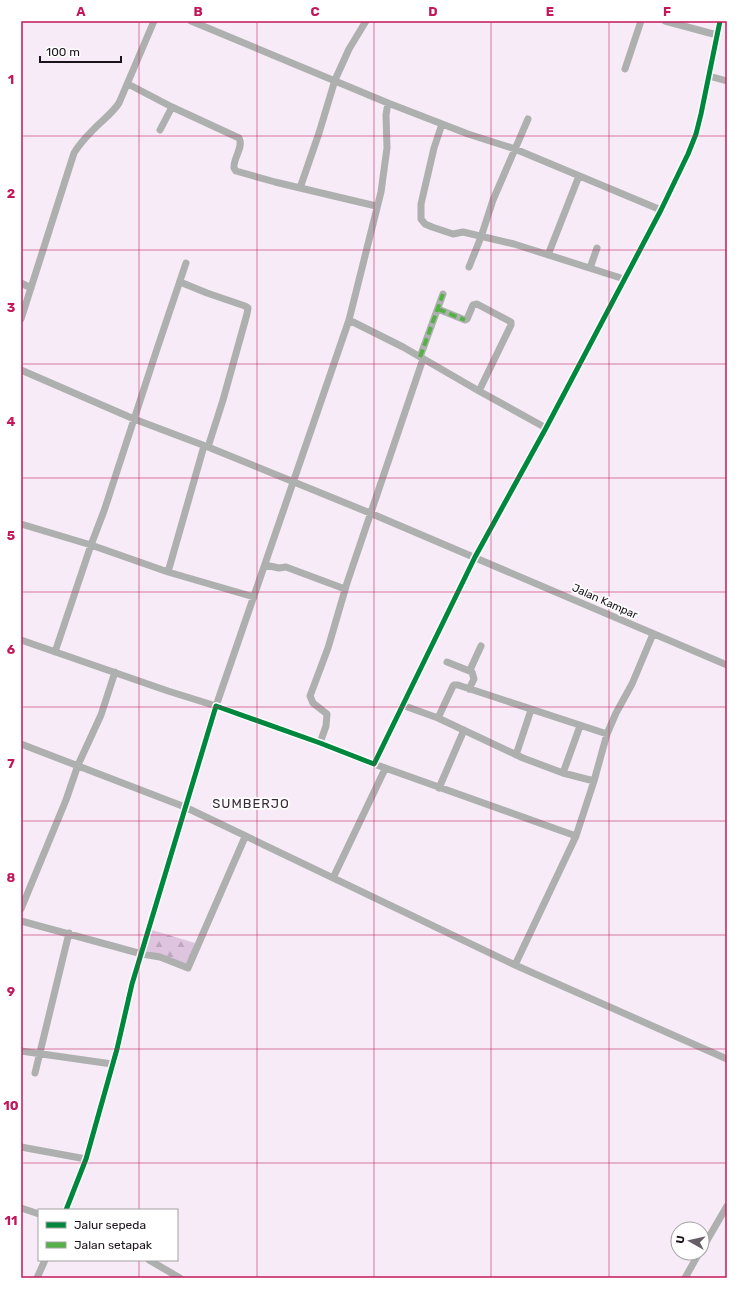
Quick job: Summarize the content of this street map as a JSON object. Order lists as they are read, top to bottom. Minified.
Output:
{"streets":{"street":["Jalan Kampar"]},"districts":["SUMBERJO"],"legend":["Jalur sepeda","Jalan setapak"],"scale_bar":"100 m","north":"left","grid":{"columns":["A","B","C","D","E","F"],"rows":["1","2","3","4","5","6","7","8","9","10","11"]}}
